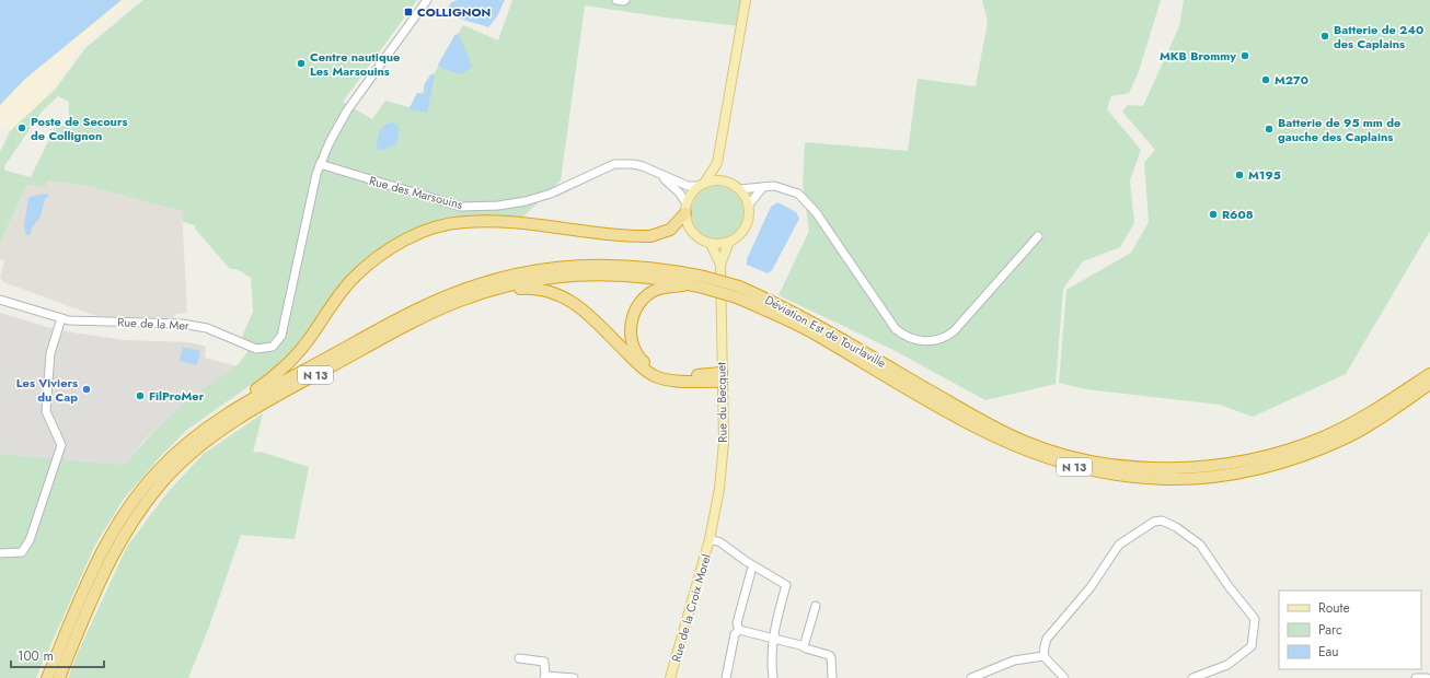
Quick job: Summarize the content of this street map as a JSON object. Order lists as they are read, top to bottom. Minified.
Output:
{"streets":{"highway":["Déviation Est de Tourlaville","N 13"],"main road":["Rue du Becquet","Rue de la Croix Morel"],"street":["Rue des Marsouins","Rue de la Mer"]},"crossings":[["Rue des Marsouins","Rue de la Mer"],["Rue des Marsouins","Rue du Becquet"],["Rue du Becquet","Rue de la Croix Morel"]],"places":{"transit":["COLLIGNON"],"other":["Batterie de 240 des Caplains","MKB Brommy","Centre nautique Les Marsouins","M270","Poste de Secours de Collignon","Batterie de 95 mm de gauche des Caplains","M195","R608","Les Viviers du Cap","FilProMer"]},"legend":["Route","Parc","Eau"],"scale_bar":"100 m"}
